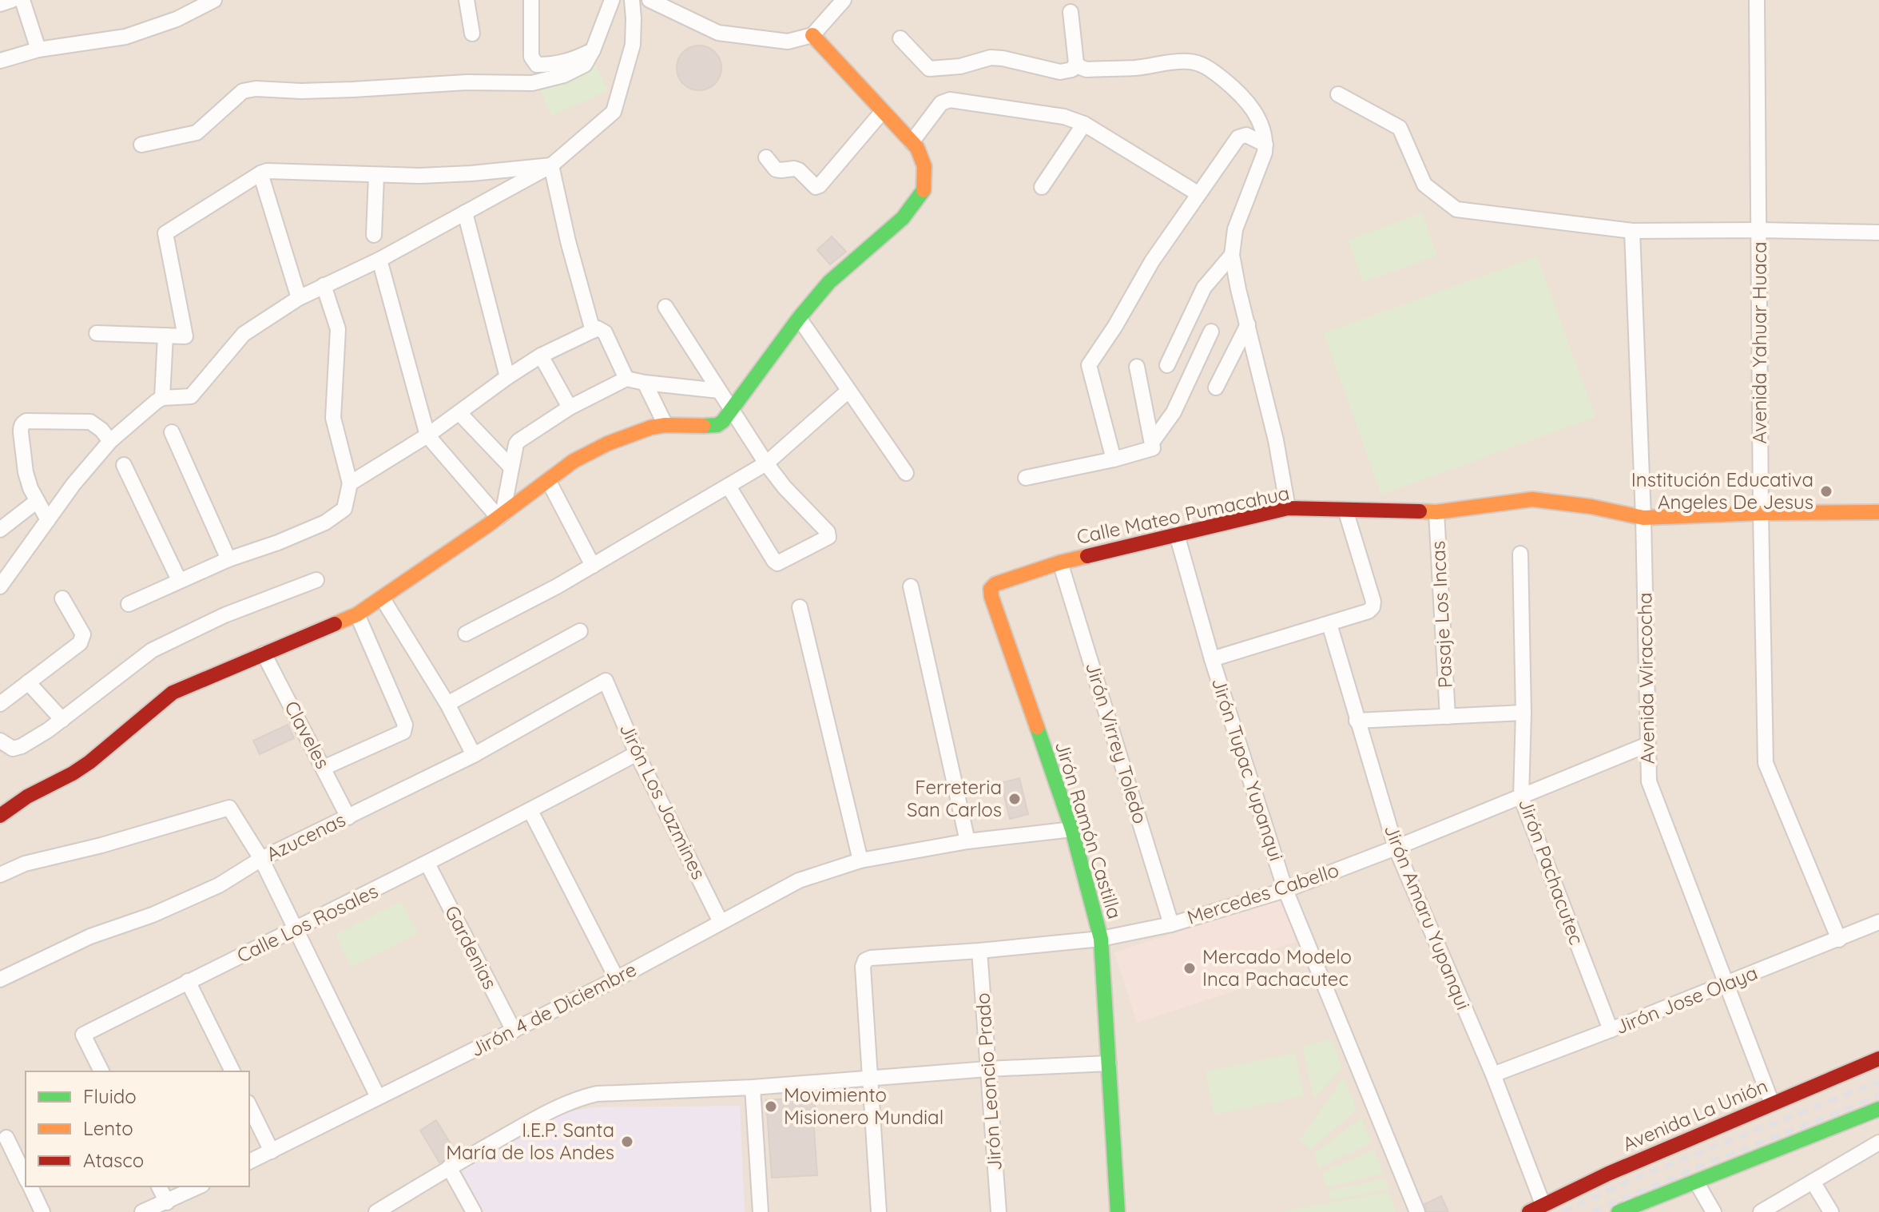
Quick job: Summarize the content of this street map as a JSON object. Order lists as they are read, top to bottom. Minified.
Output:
{"streets":{"street":["Avenida Yahuar Huaca","Calle Mateo Pumacahua","Pasaje Los Incas","Avenida Wiracocha","Claveles","Jirón Virrey Toledo","Jirón Tupac Yupanqui","Jirón Los Jazmines","Jirón Ramón Castilla","Azucenas","Jirón Pachacutec","Mercedes Cabello","Jirón Amaru Yupanqui","Calle Los Rosales","Gardenias","Jirón Jose Olaya","Jirón 4 de Diciembre","Jirón Leoncio Prado","Avenida La Unión"]},"crossings":[["Avenida Yahuar Huaca","Calle Mateo Pumacahua"],["Avenida Yahuar Huaca","Jirón Jose Olaya"],["Calle Mateo Pumacahua","Pasaje Los Incas"],["Calle Mateo Pumacahua","Avenida Wiracocha"],["Calle Mateo Pumacahua","Jirón Virrey Toledo"],["Calle Mateo Pumacahua","Jirón Tupac Yupanqui"],["Calle Mateo Pumacahua","Jirón Ramón Castilla"],["Avenida Wiracocha","Mercedes Cabello"],["Avenida Wiracocha","Jirón Jose Olaya"],["Avenida Wiracocha","Avenida La Unión"],["Claveles","Azucenas"],["Jirón Virrey Toledo","Mercedes Cabello"],["Jirón Tupac Yupanqui","Mercedes Cabello"],["Jirón Los Jazmines","Azucenas"],["Jirón Los Jazmines","Calle Los Rosales"],["Jirón Los Jazmines","Jirón 4 de Diciembre"],["Jirón Ramón Castilla","Mercedes Cabello"],["Jirón Ramón Castilla","Jirón 4 de Diciembre"],["Jirón Pachacutec","Mercedes Cabello"],["Jirón Pachacutec","Jirón Jose Olaya"],["Mercedes Cabello","Jirón Amaru Yupanqui"],["Mercedes Cabello","Jirón Leoncio Prado"],["Jirón Amaru Yupanqui","Jirón Jose Olaya"],["Jirón Amaru Yupanqui","Avenida La Unión"],["Calle Los Rosales","Gardenias"],["Gardenias","Jirón 4 de Diciembre"]],"places":["Institución Educativa Angeles De Jesus","Ferreteria San Carlos","Mercado Modelo Inca Pachacutec","Movimiento Misionero Mundial","I.E.P. Santa María de los Andes"],"legend":["Fluido","Lento","Atasco"]}
